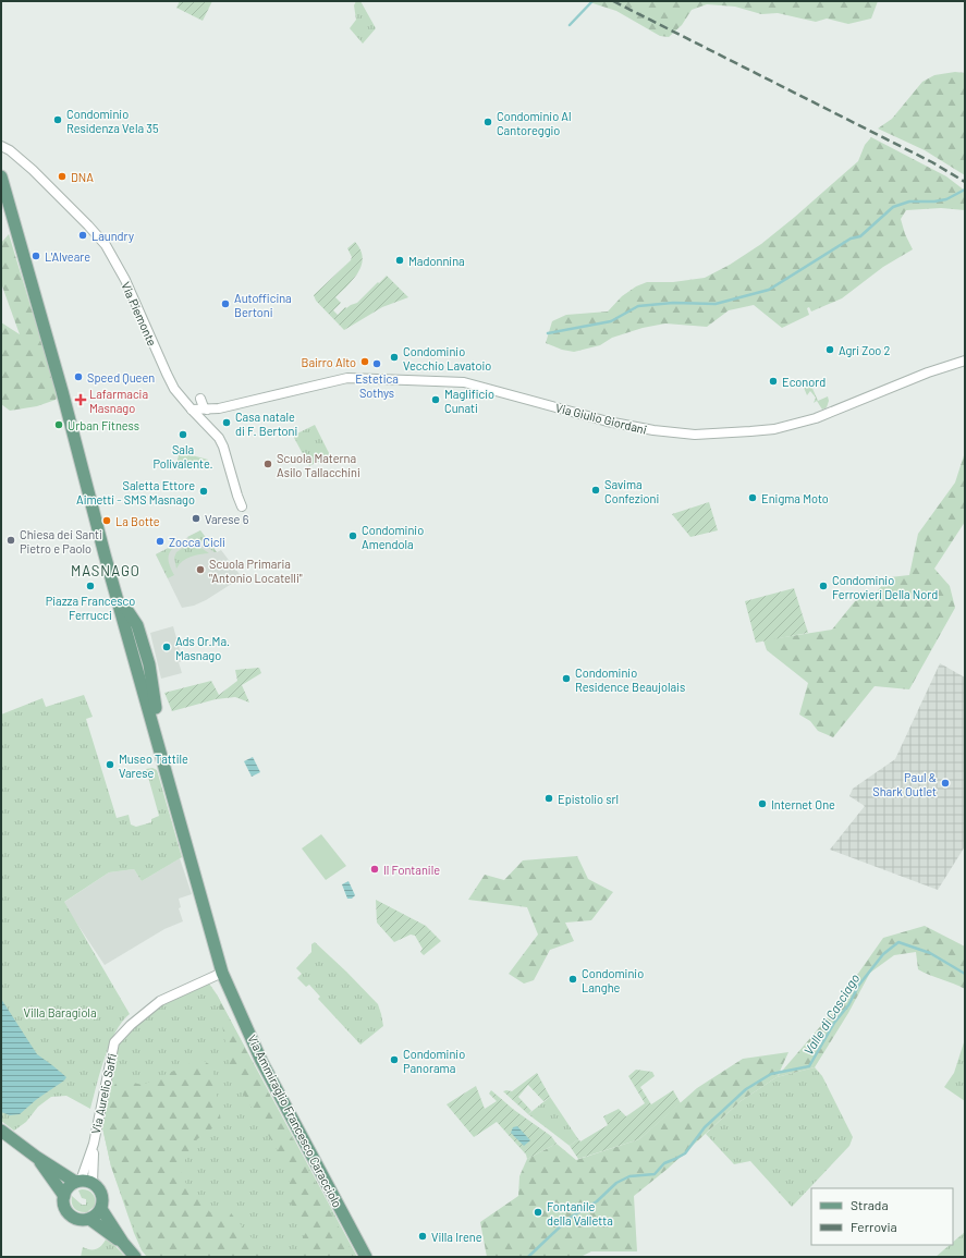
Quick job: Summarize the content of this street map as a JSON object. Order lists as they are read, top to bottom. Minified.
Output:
{"streets":{"main road":["Via Ammiraglio Francesco Caracciolo"],"street":["Via Piemonte","Via Giulio Giordani","Via Aurelio Saffi"]},"crossings":[["Via Piemonte","Via Giulio Giordani"],["Via Aurelio Saffi","Via Ammiraglio Francesco Caracciolo"]],"districts":["MASNAGO"],"water":["Valle di Casciago"],"parks":["Villa Baragiola"],"places":{"other":["Condominio Residenza Vela 35","Condominio Al Cantoreggio","DNA","Laundry","L'Alveare","Madonnina","Autofficina Bertoni","Agri Zoo 2","Condominio Vecchio Lavatoio","Bairro Alto","Estetica Sothys","Speed Queen","Econord","Maglificio Cunati","Casa natale di F. Bertoni","Urban Fitness","Sala Polivalente.","Scuola Materna Asilo Tallacchini","Savima Confezioni","Saletta Ettore Aimetti - SMS Masnago","Enigma Moto","Varese 6","La Botte","Condominio Amendola","Chiesa dei Santi Pietro e Paolo","Zocca Cicli","Scuola Primaria \"Antonio Locatelli\"","Piazza Francesco Ferrucci","Condominio Ferrovieri Della Nord","Ads Or.Ma. Masnago","Condominio Residence Beaujolais","Museo Tattile Varese","Paul & Shark Outlet","Epistolio srl","Internet One","Il Fontanile","Condominio Langhe","Condominio Panorama","Fontanile della Valletta","Villa Irene"],"health":["Lafarmacia Masnago"]},"legend":["Strada","Ferrovia"]}
